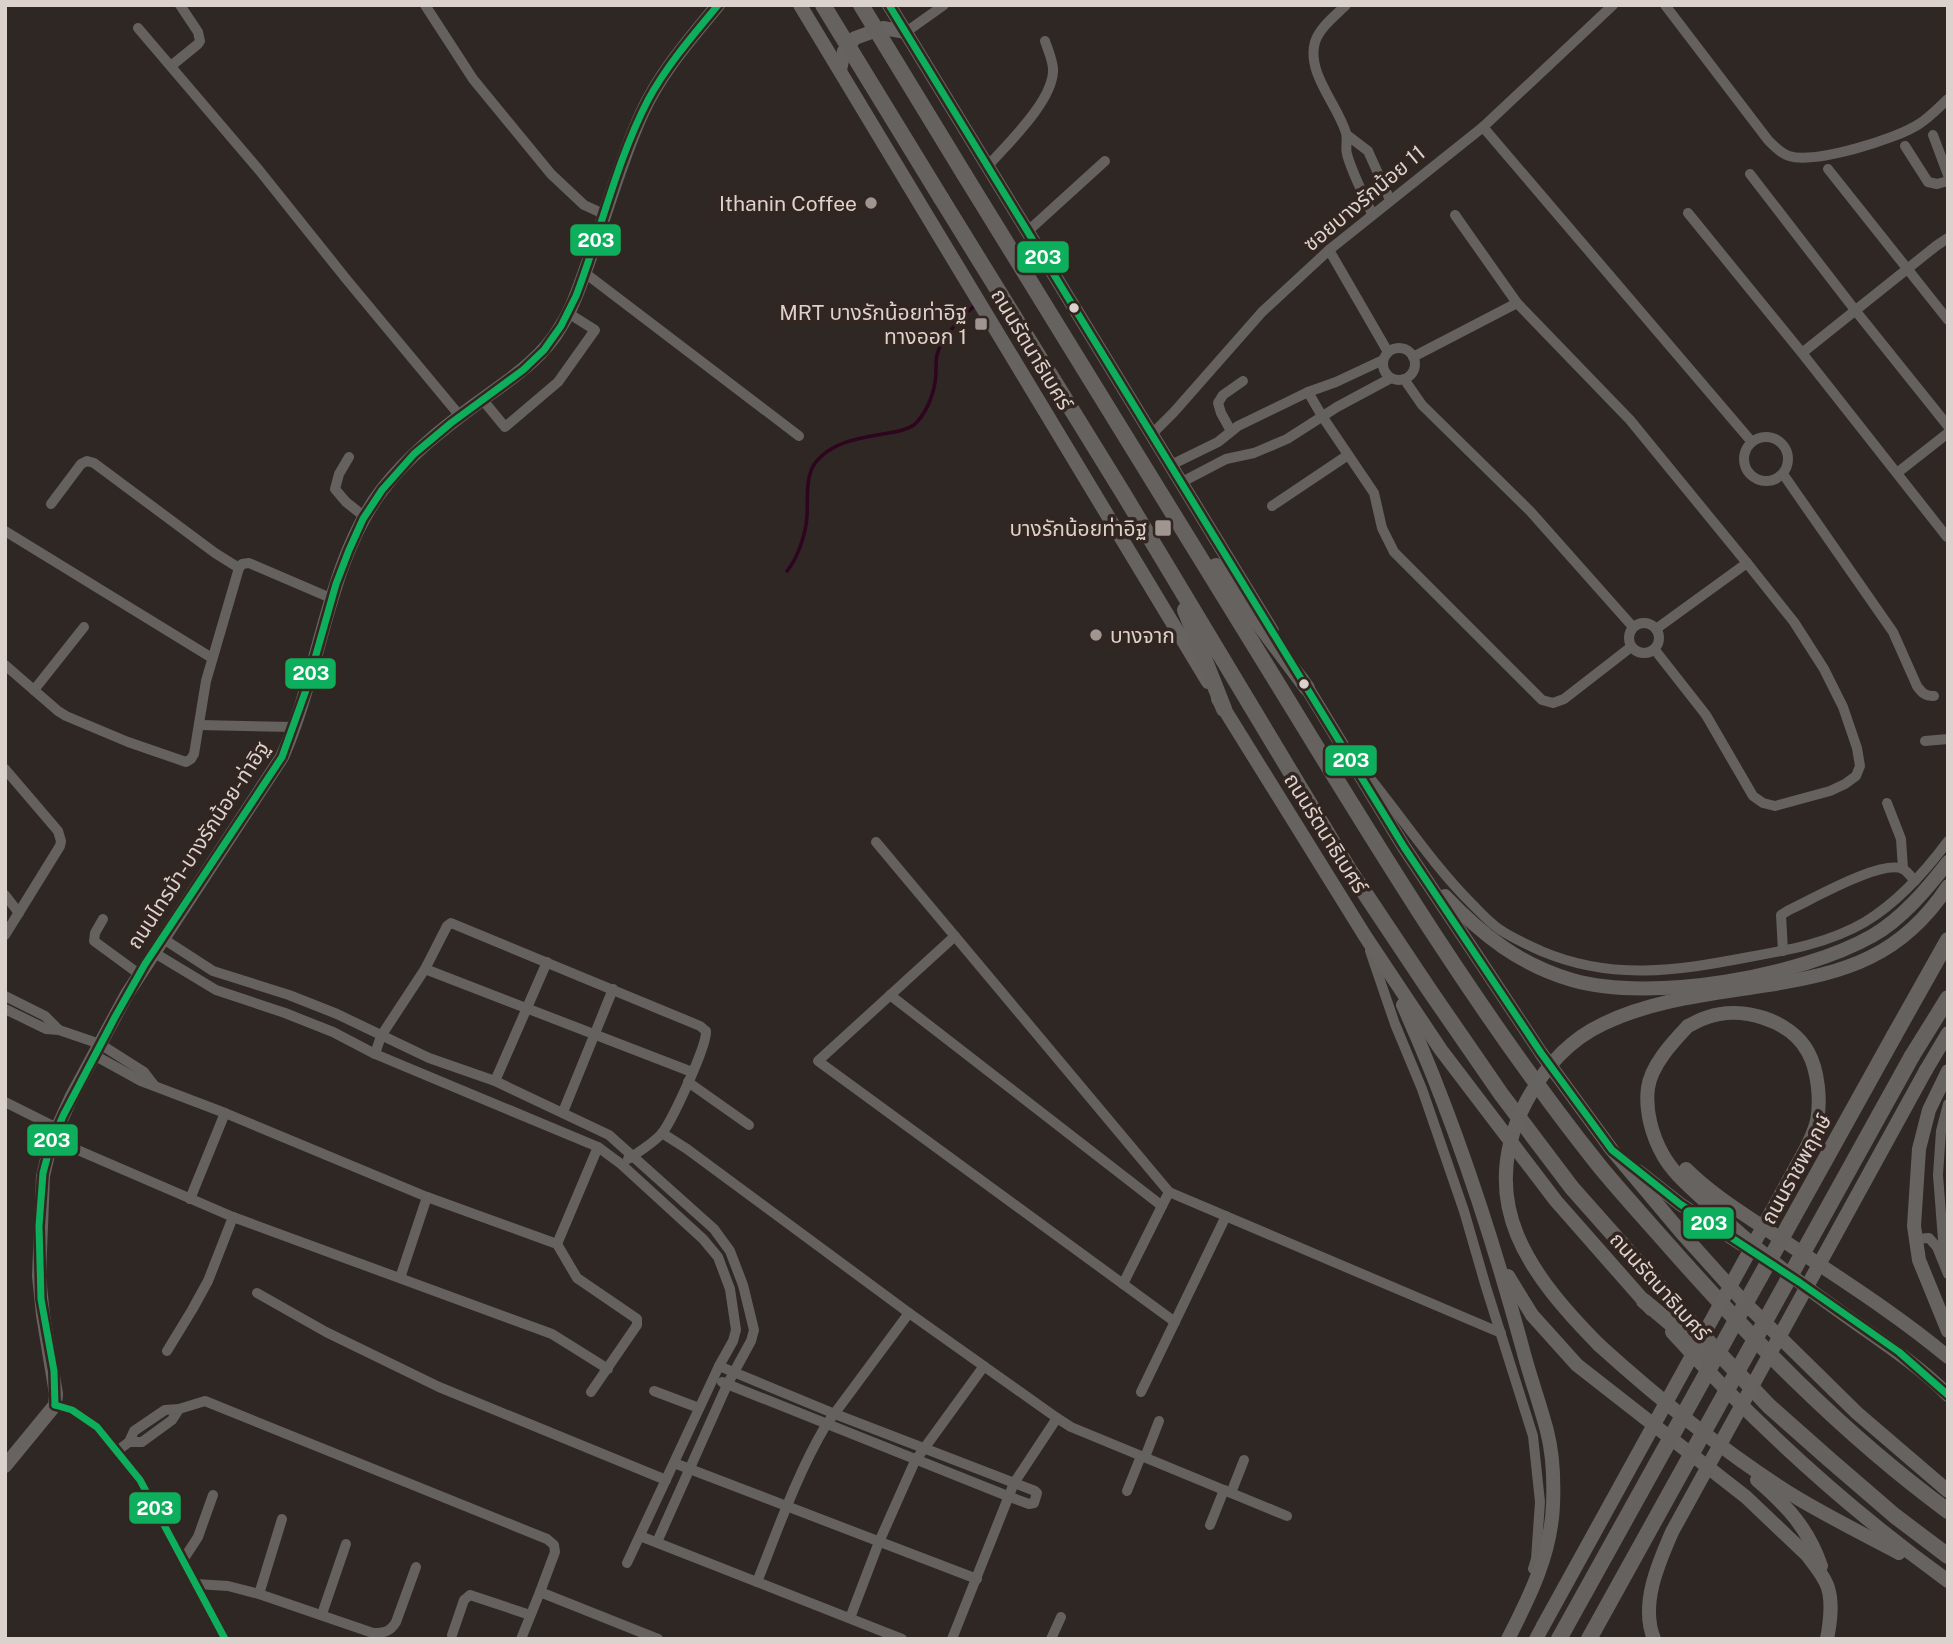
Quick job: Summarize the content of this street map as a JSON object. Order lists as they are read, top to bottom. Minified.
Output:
{"streets":{"main road":["ถนนรัตนาธิเบศร์","ถนนไทรม้า-บางรักน้อย-ท่าอิฐ","ถนนราชพฤกษ์"],"street":["ซอยบางรักน้อย 11"]},"places":{"other":["Ithanin Coffee","บางจาก"],"transit":["MRT บางรักน้อยท่าอิฐ ทางออก 1","บางรักน้อยท่าอิฐ"]},"lines":["transit line 203"]}
